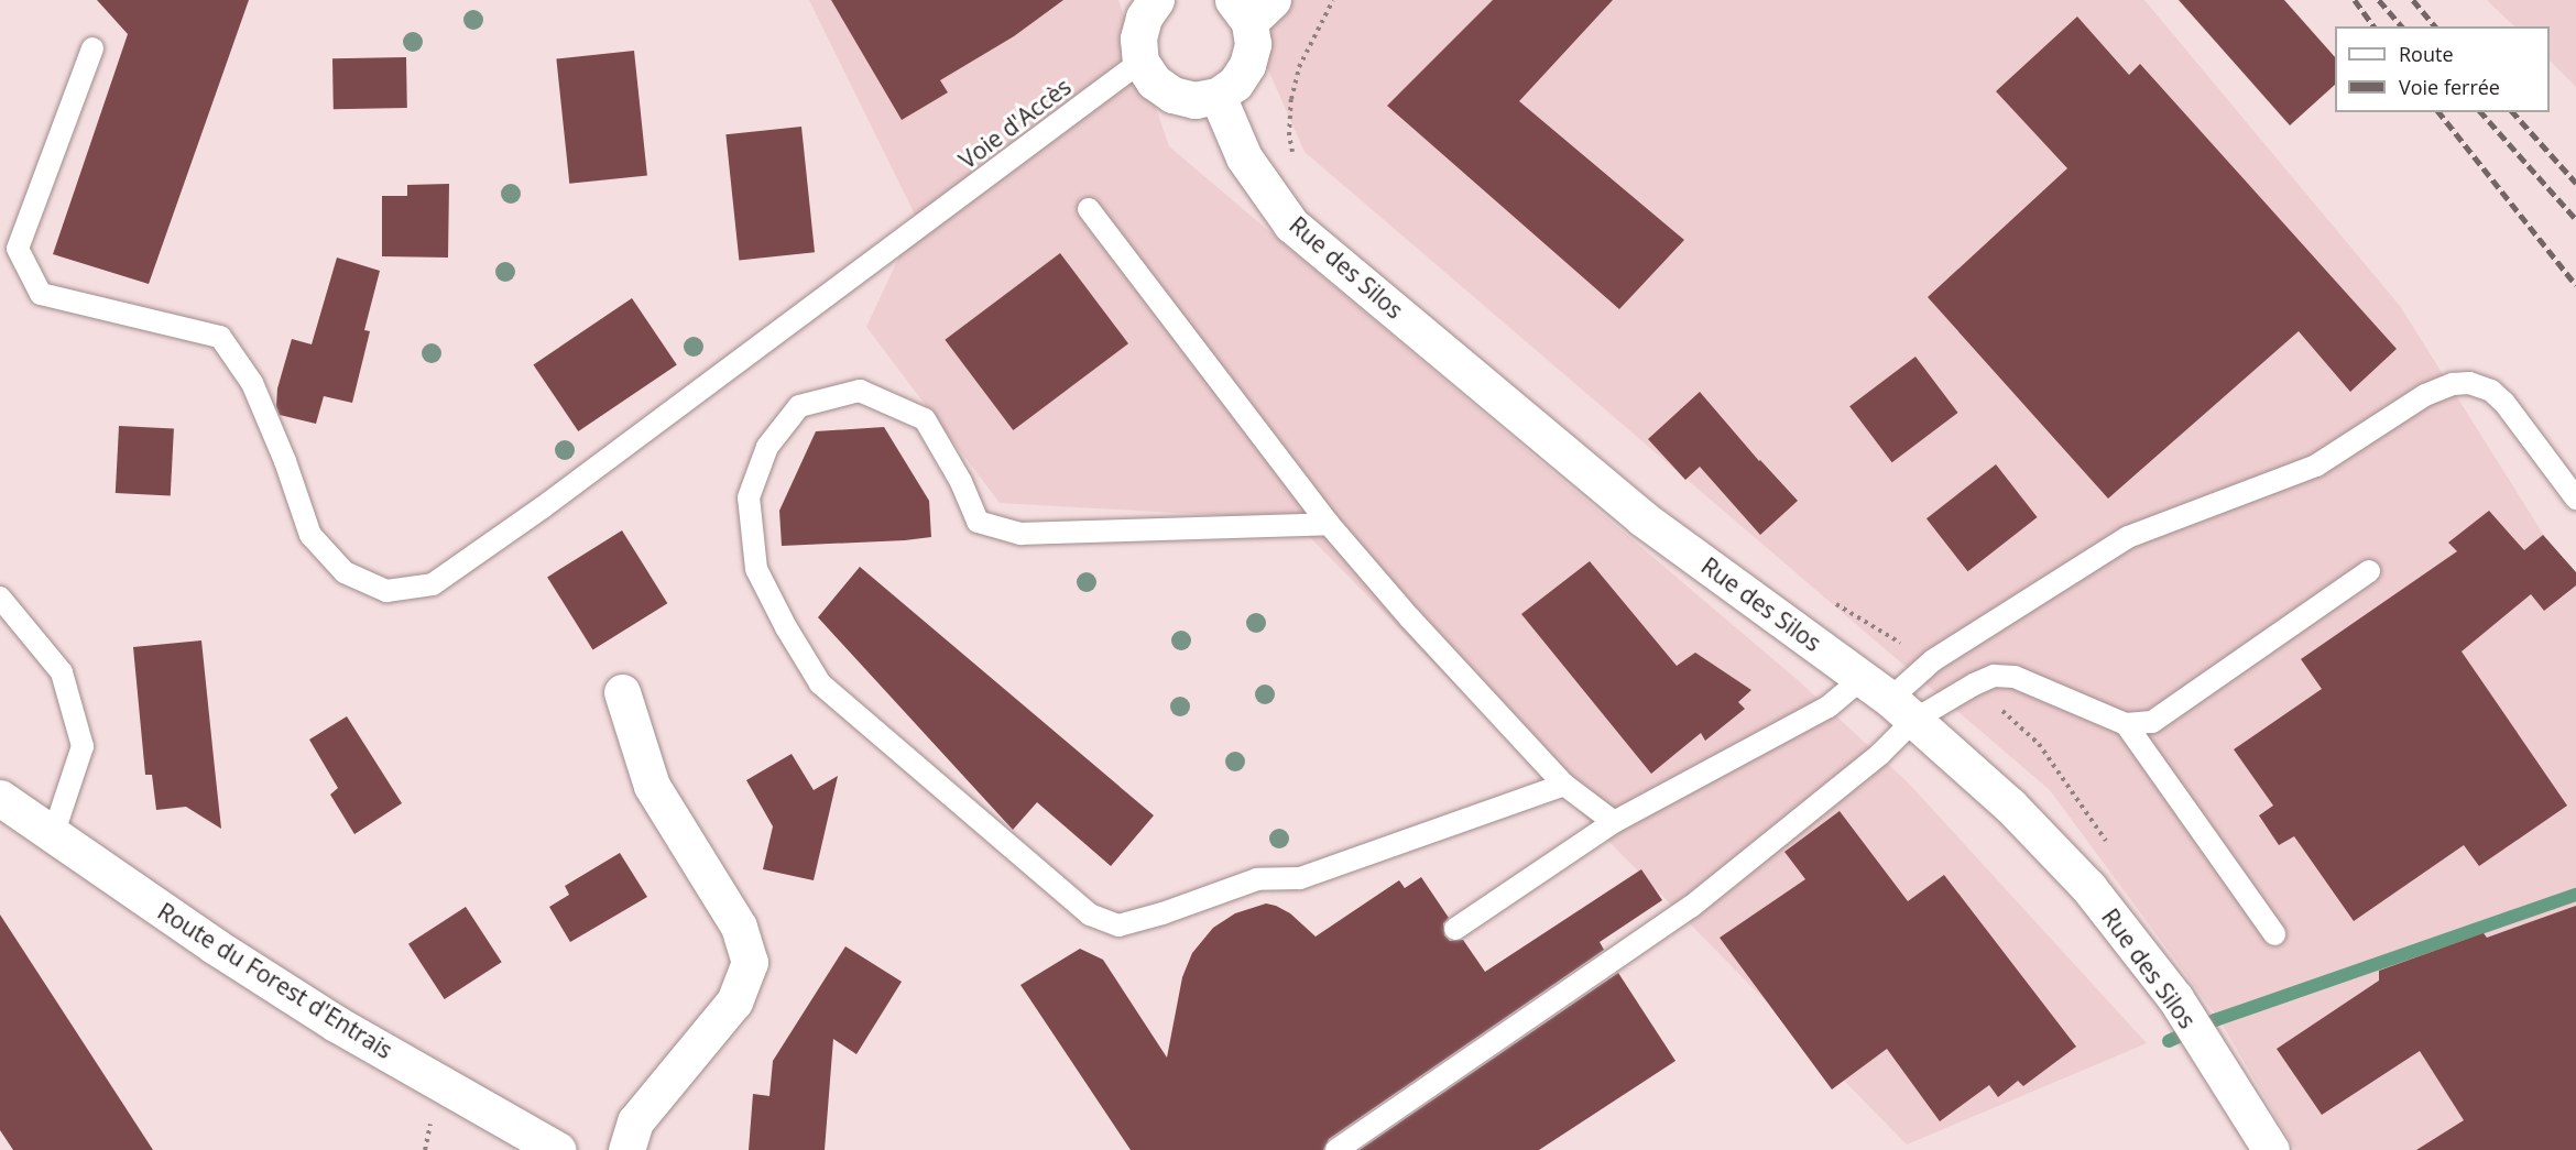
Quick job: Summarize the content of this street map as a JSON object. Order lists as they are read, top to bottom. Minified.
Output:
{"streets":{"street":["Rue des Silos","Route du Forest d'Entrais"],"lane":["Voie d'Accès"]},"legend":["Route","Voie ferrée"]}
